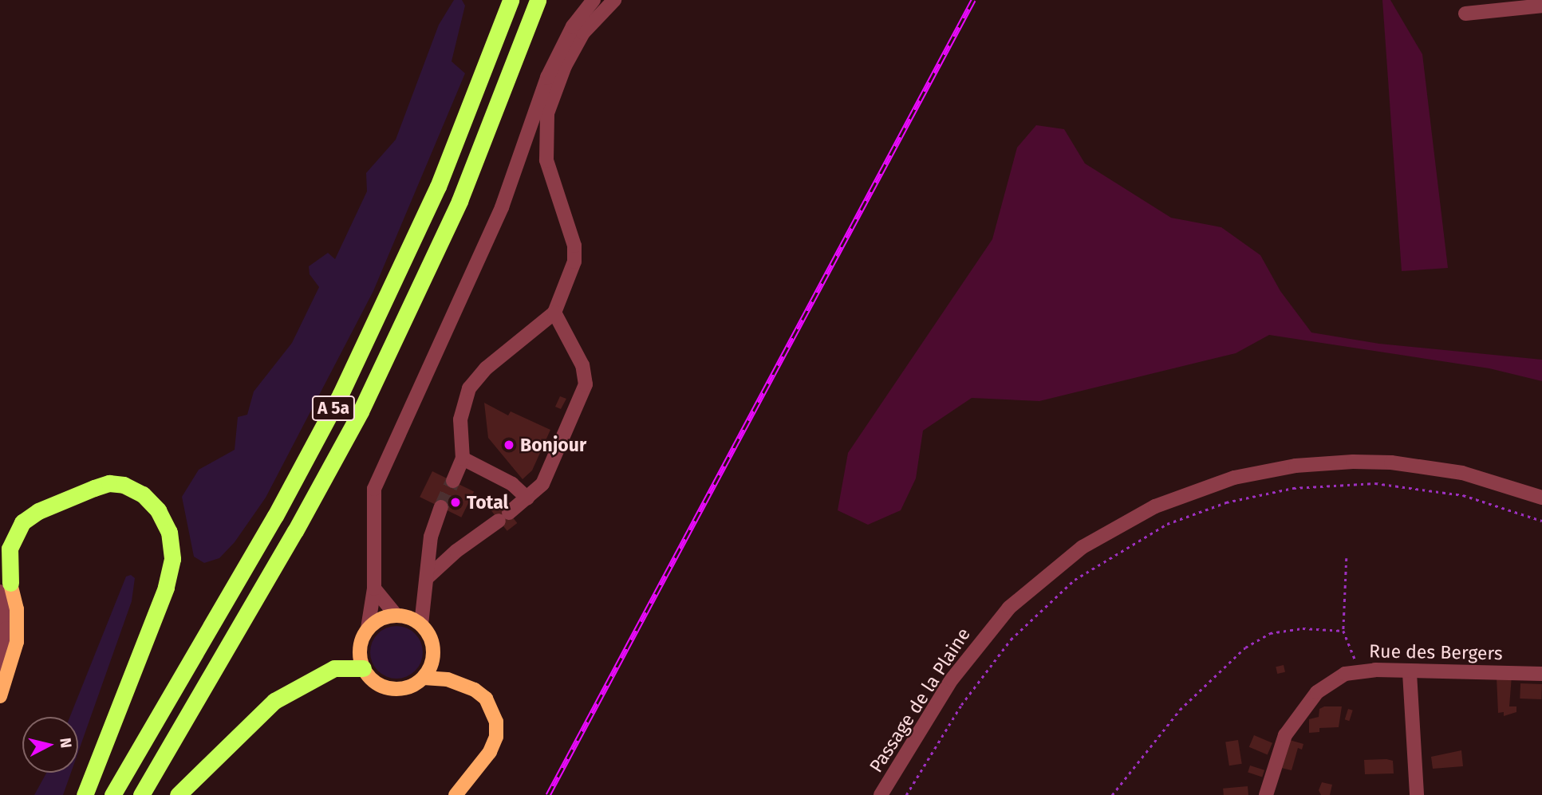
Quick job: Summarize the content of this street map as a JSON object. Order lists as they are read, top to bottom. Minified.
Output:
{"streets":{"highway":["A 5a"],"street":["Rue des Bergers","Passage de la Plaine"]},"places":["Bonjour","Total"],"north":"right"}
